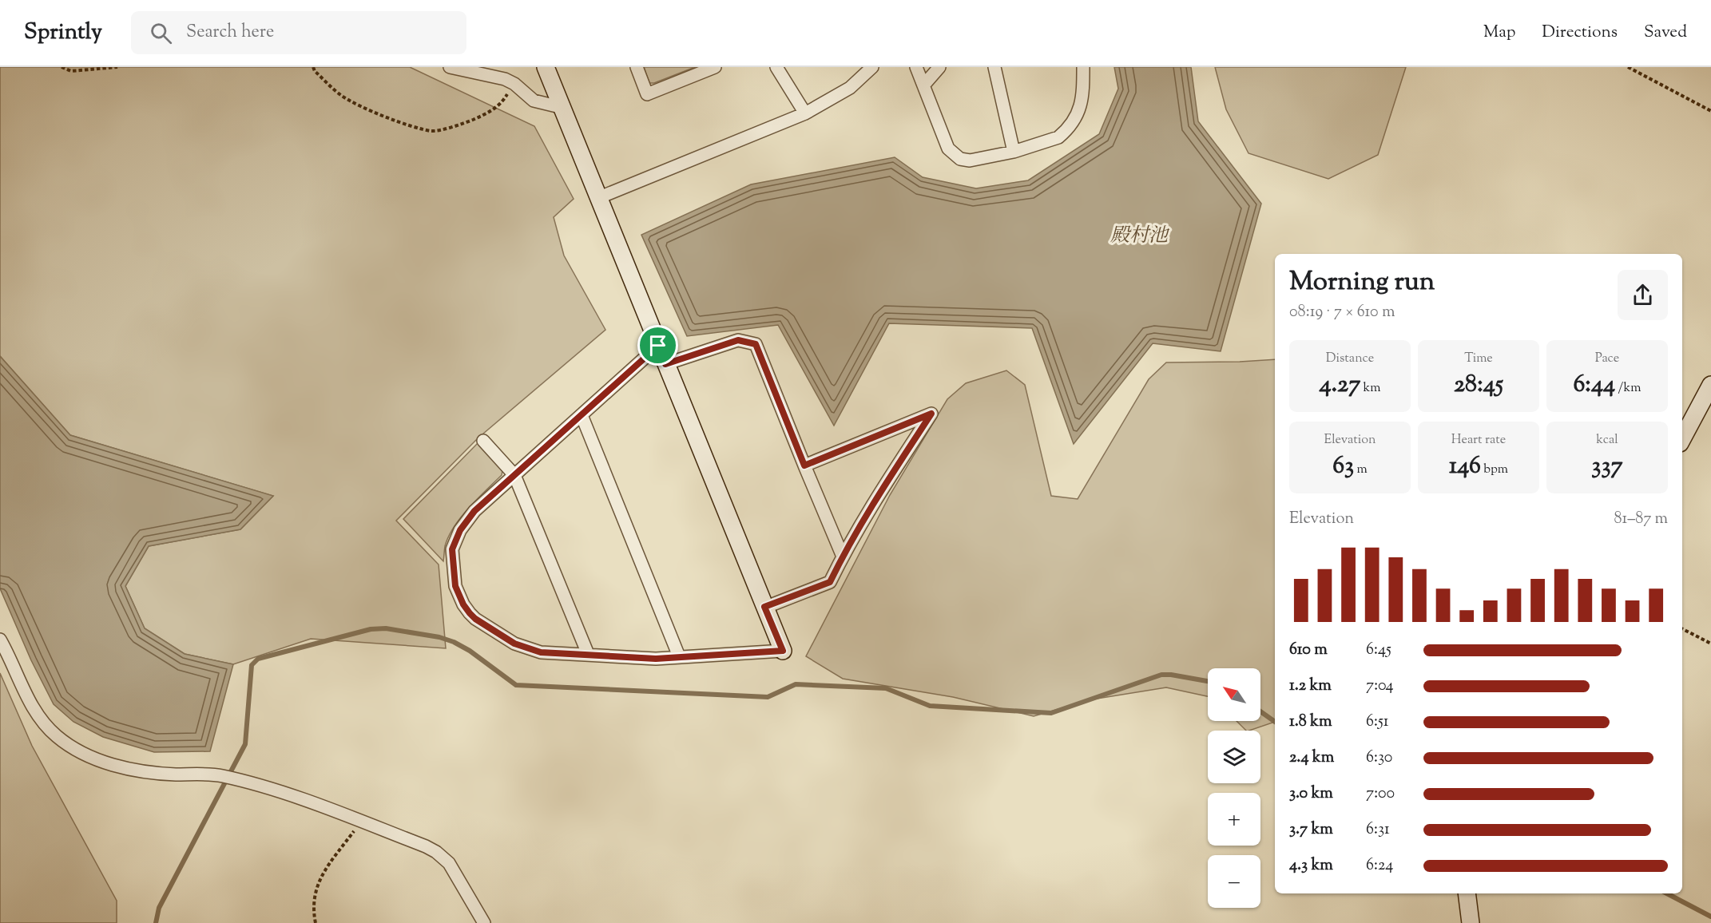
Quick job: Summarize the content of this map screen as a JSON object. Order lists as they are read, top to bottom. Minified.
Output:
{"water":["殿村池"],"north":"top left","page":{"header":"Sprintly","search":"Search here","nav":["Map","Directions","Saved"],"heading":["Morning run","08:19 · 7 × 610 m"],"stats":[["Distance","4.27 km"],["Time","28:45"],["Pace","6:44 /km"],["Elevation","63 m"],["Heart rate","146 bpm"],["kcal","337"]],"chart":["Elevation","81–87 m"],"list":[{"name":"610 m","note":"6:45"},{"name":"1.2 km","note":"7:04"},{"name":"1.8 km","note":"6:51"},{"name":"2.4 km","note":"6:30"},{"name":"3.0 km","note":"7:00"},{"name":"3.7 km","note":"6:31"},{"name":"4.3 km","note":"6:24"}],"map_buttons":["+","−"]}}
